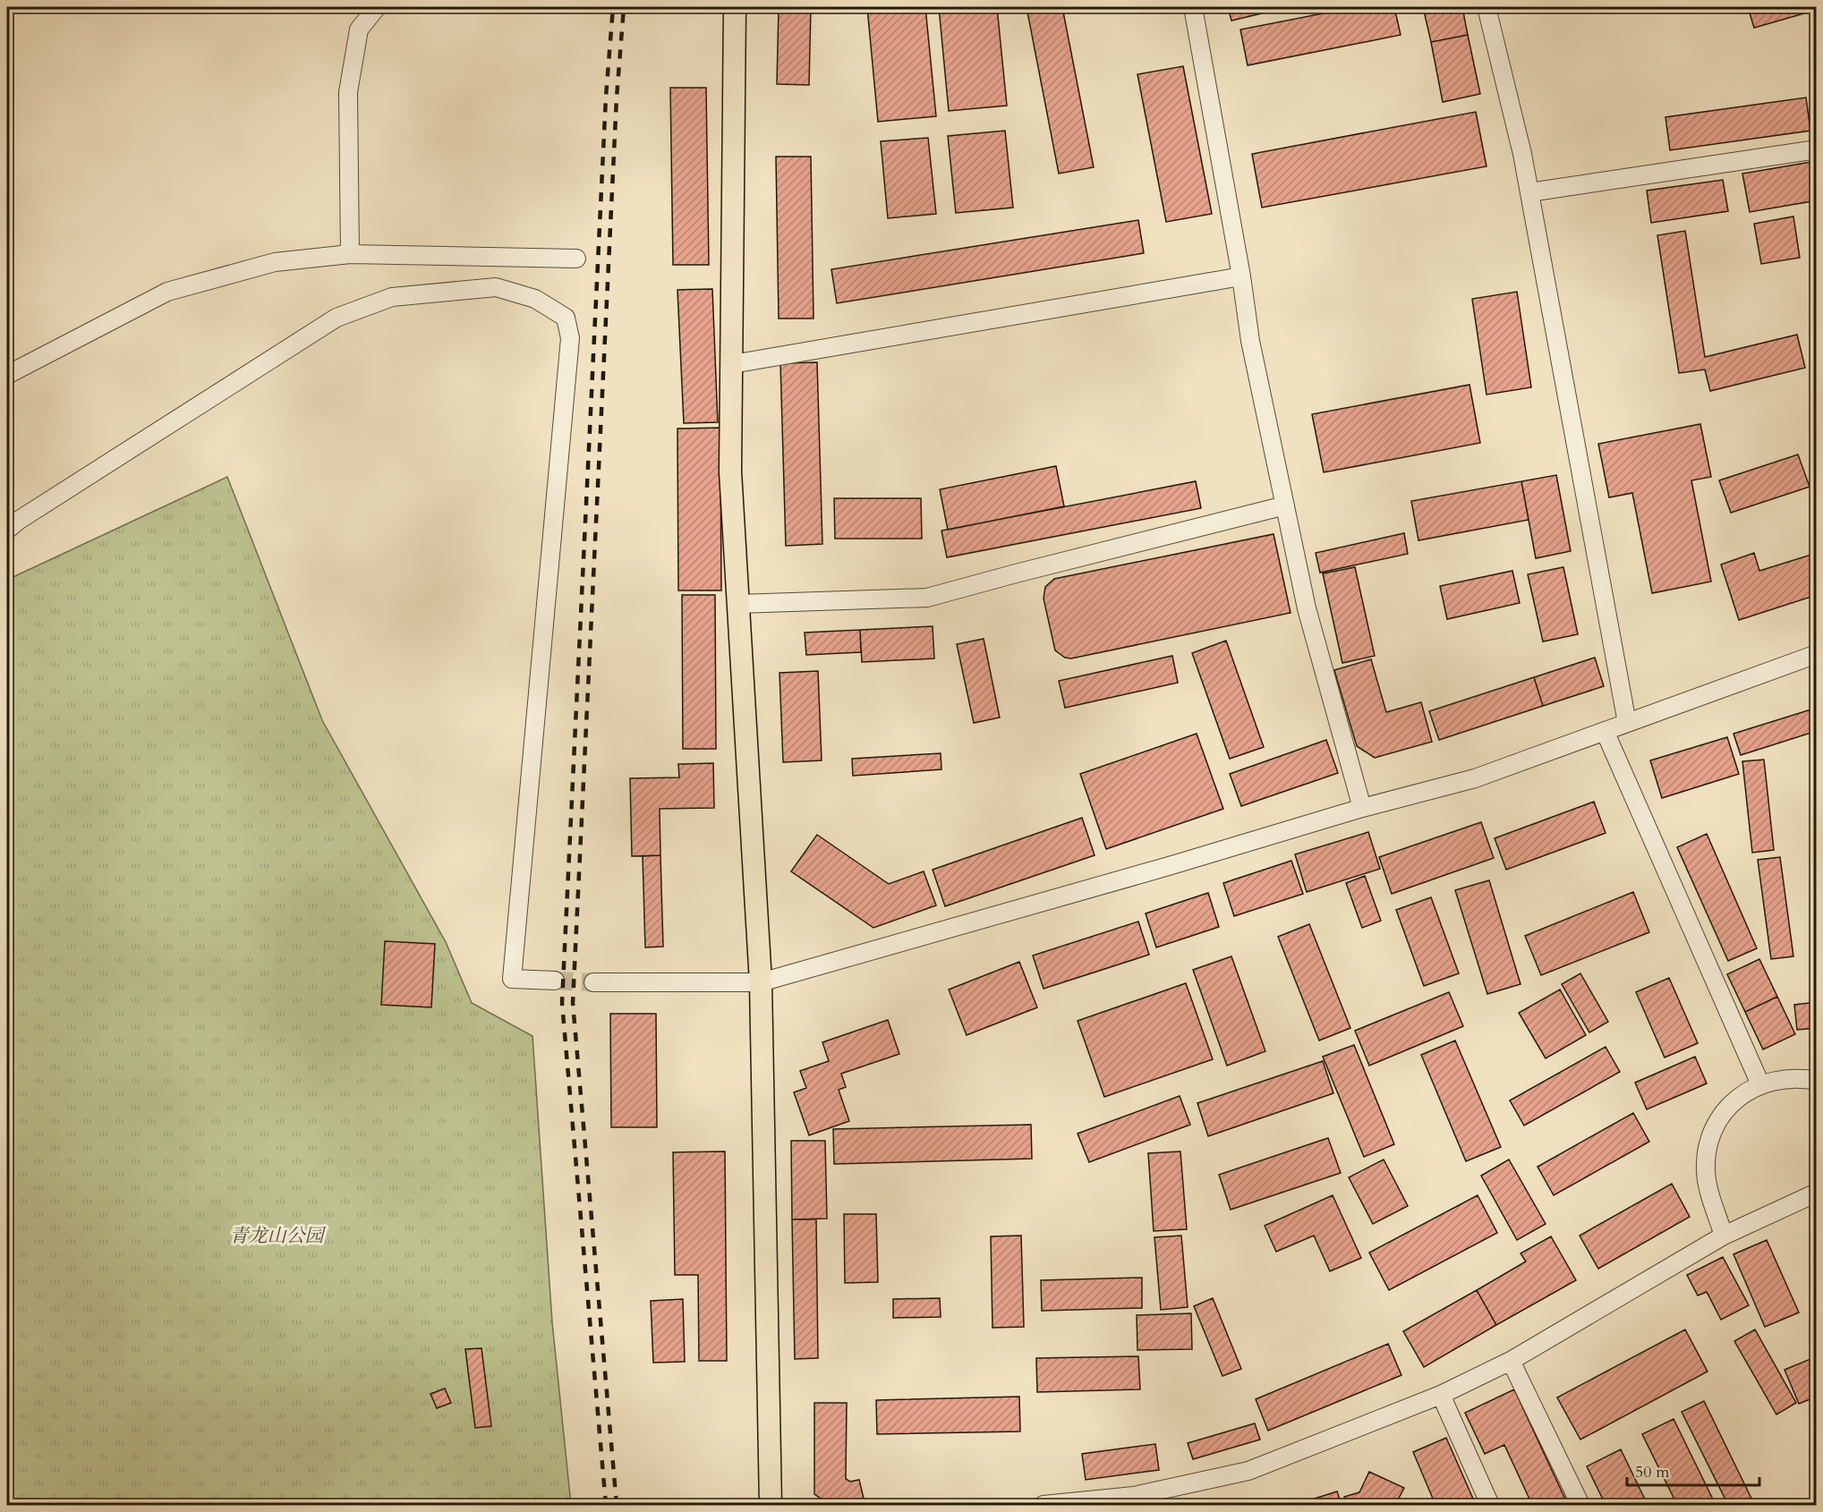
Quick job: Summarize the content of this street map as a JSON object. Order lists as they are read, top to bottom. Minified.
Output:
{"parks":["青龙山公园"],"scale_bar":"50 m"}
